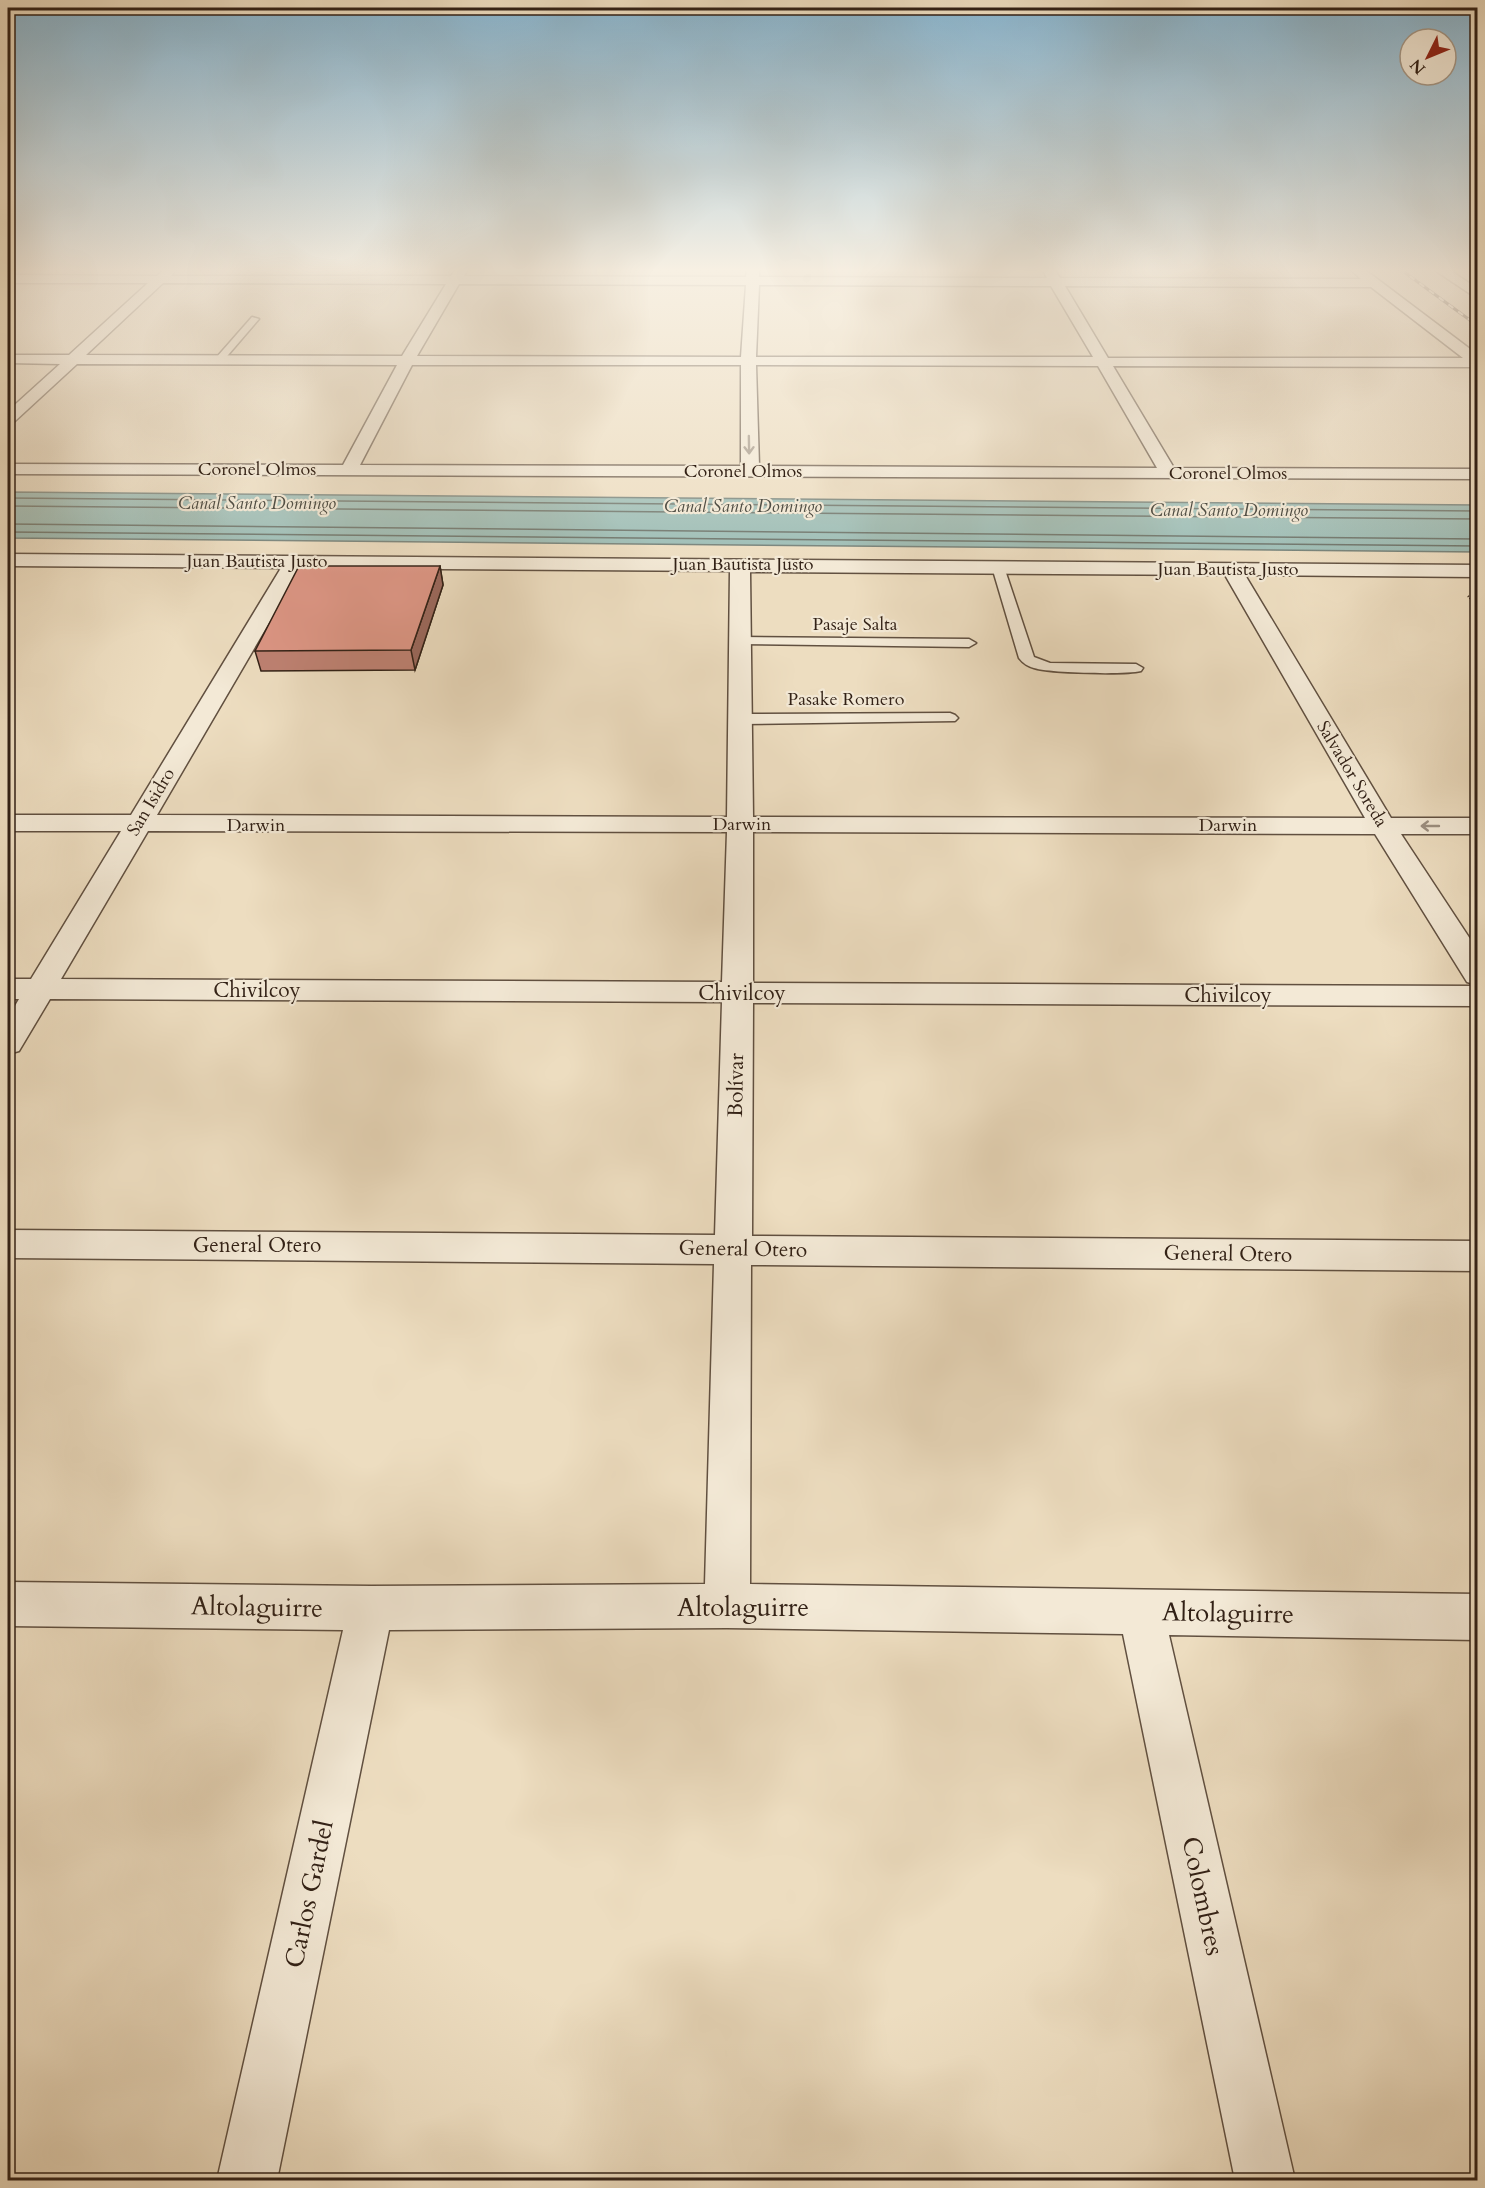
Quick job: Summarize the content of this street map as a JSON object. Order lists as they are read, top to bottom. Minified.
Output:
{"streets":{"street":["Coronel Olmos","Juan Bautista Justo","Salvador Soreda","San Isidro","Darwin","Chivilcoy","Bolívar","General Otero","Altolaguirre","Carlos Gardel","Colombres"],"lane":["Pasaje Salta","Pasake Romero"]},"crossings":[["Juan Bautista Justo","Salvador Soreda"],["Juan Bautista Justo","San Isidro"],["Juan Bautista Justo","Bolívar"],["Pasaje Salta","Bolívar"],["Pasake Romero","Bolívar"],["Salvador Soreda","Darwin"],["San Isidro","Darwin"],["San Isidro","Chivilcoy"],["Darwin","Bolívar"],["Chivilcoy","Bolívar"],["Bolívar","General Otero"],["Bolívar","Altolaguirre"],["Altolaguirre","Carlos Gardel"],["Altolaguirre","Colombres"]],"water":["Canal Santo Domingo"],"north":"bottom left"}
